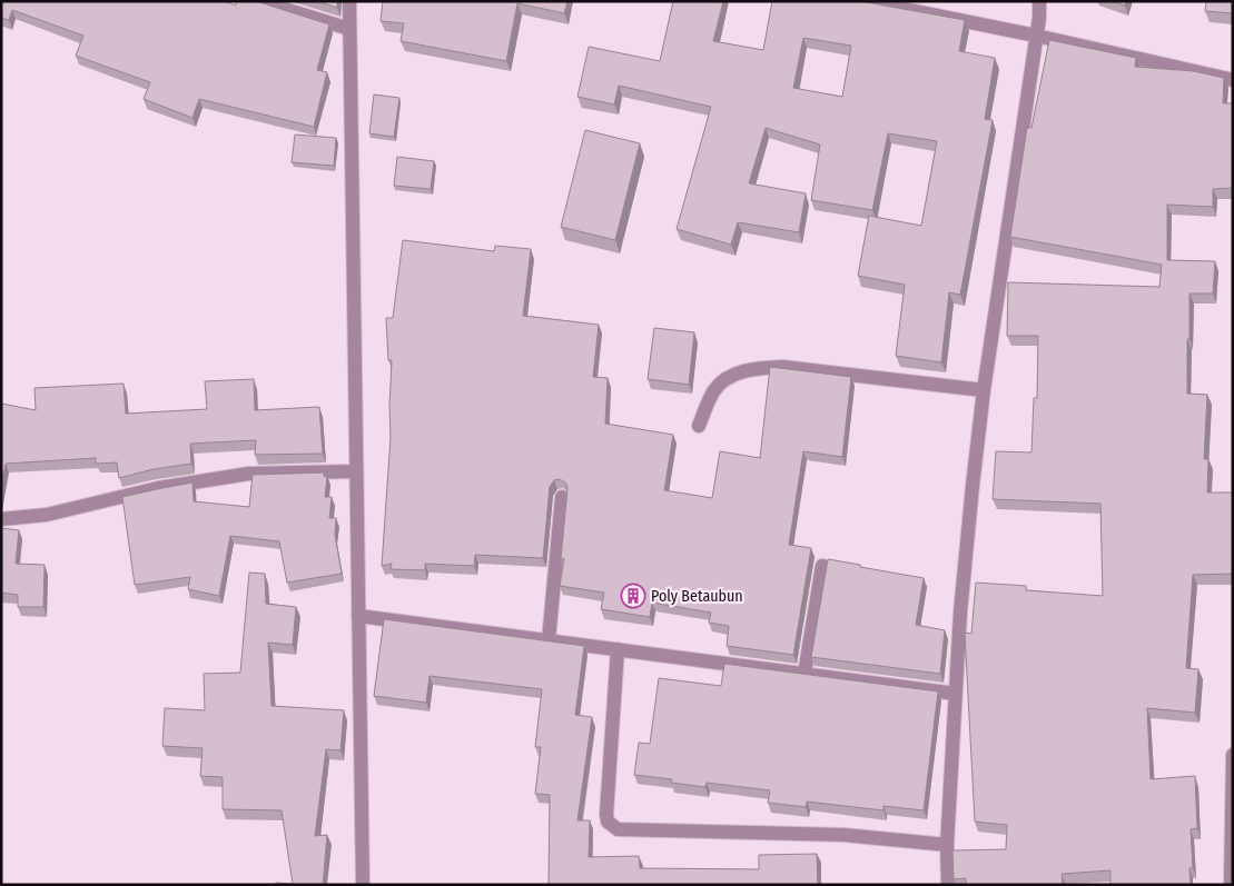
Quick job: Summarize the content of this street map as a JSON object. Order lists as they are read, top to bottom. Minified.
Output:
{"places":{"building":["Poly Betaubun"]}}
